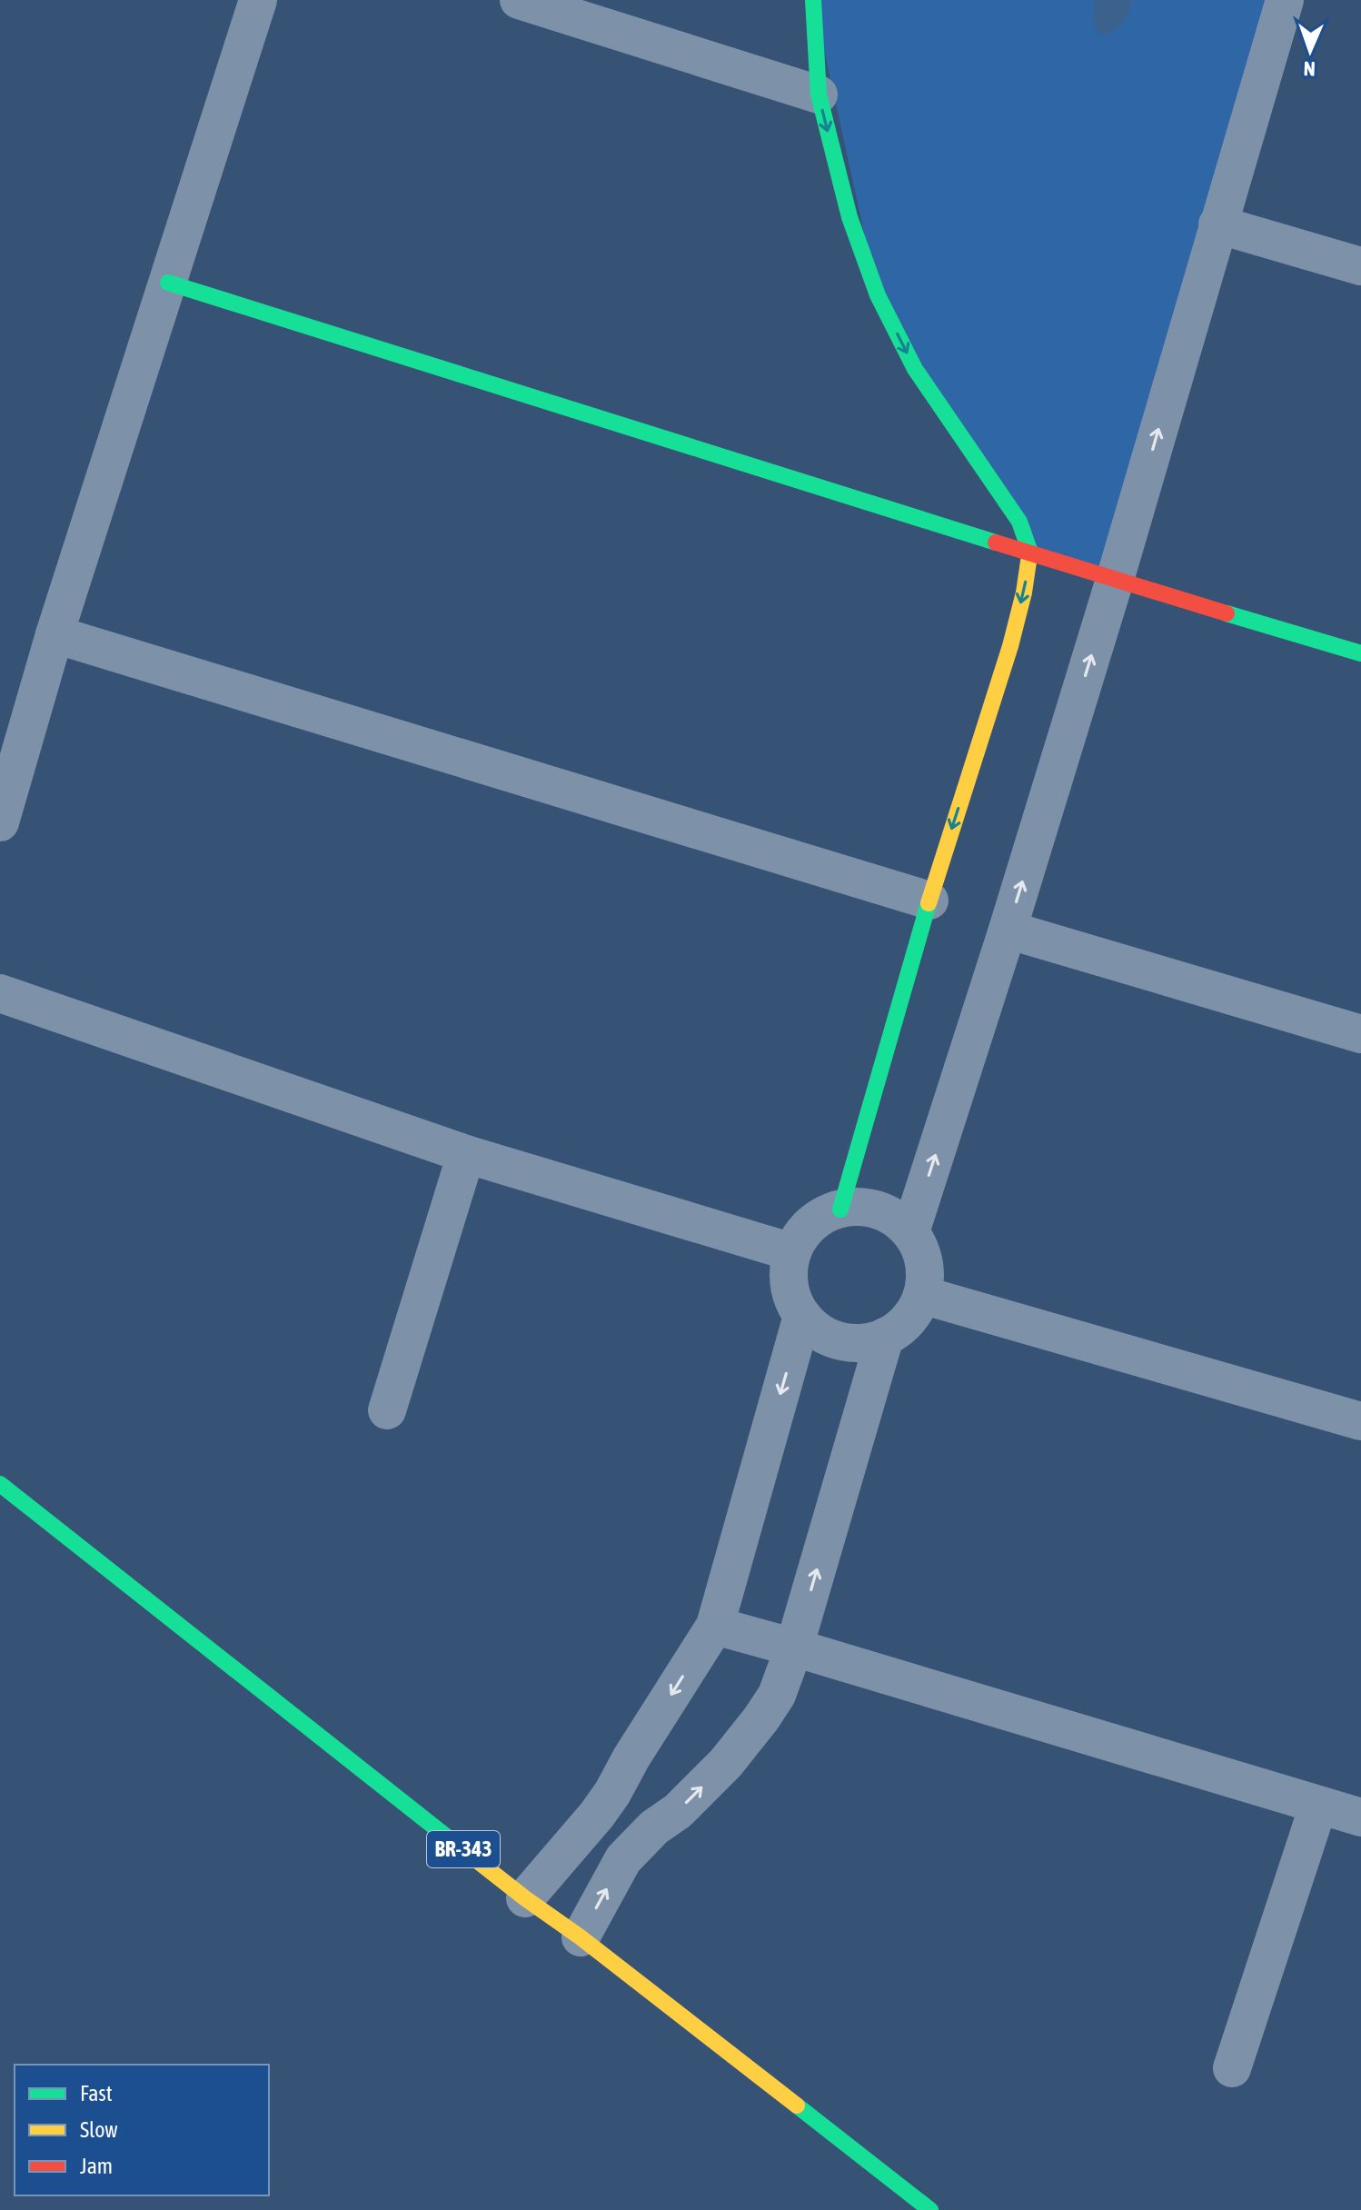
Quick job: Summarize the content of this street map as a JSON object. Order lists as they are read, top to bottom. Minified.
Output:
{"streets":{"street":["BR-343"]},"legend":["Fast","Slow","Jam"],"north":"bottom"}
